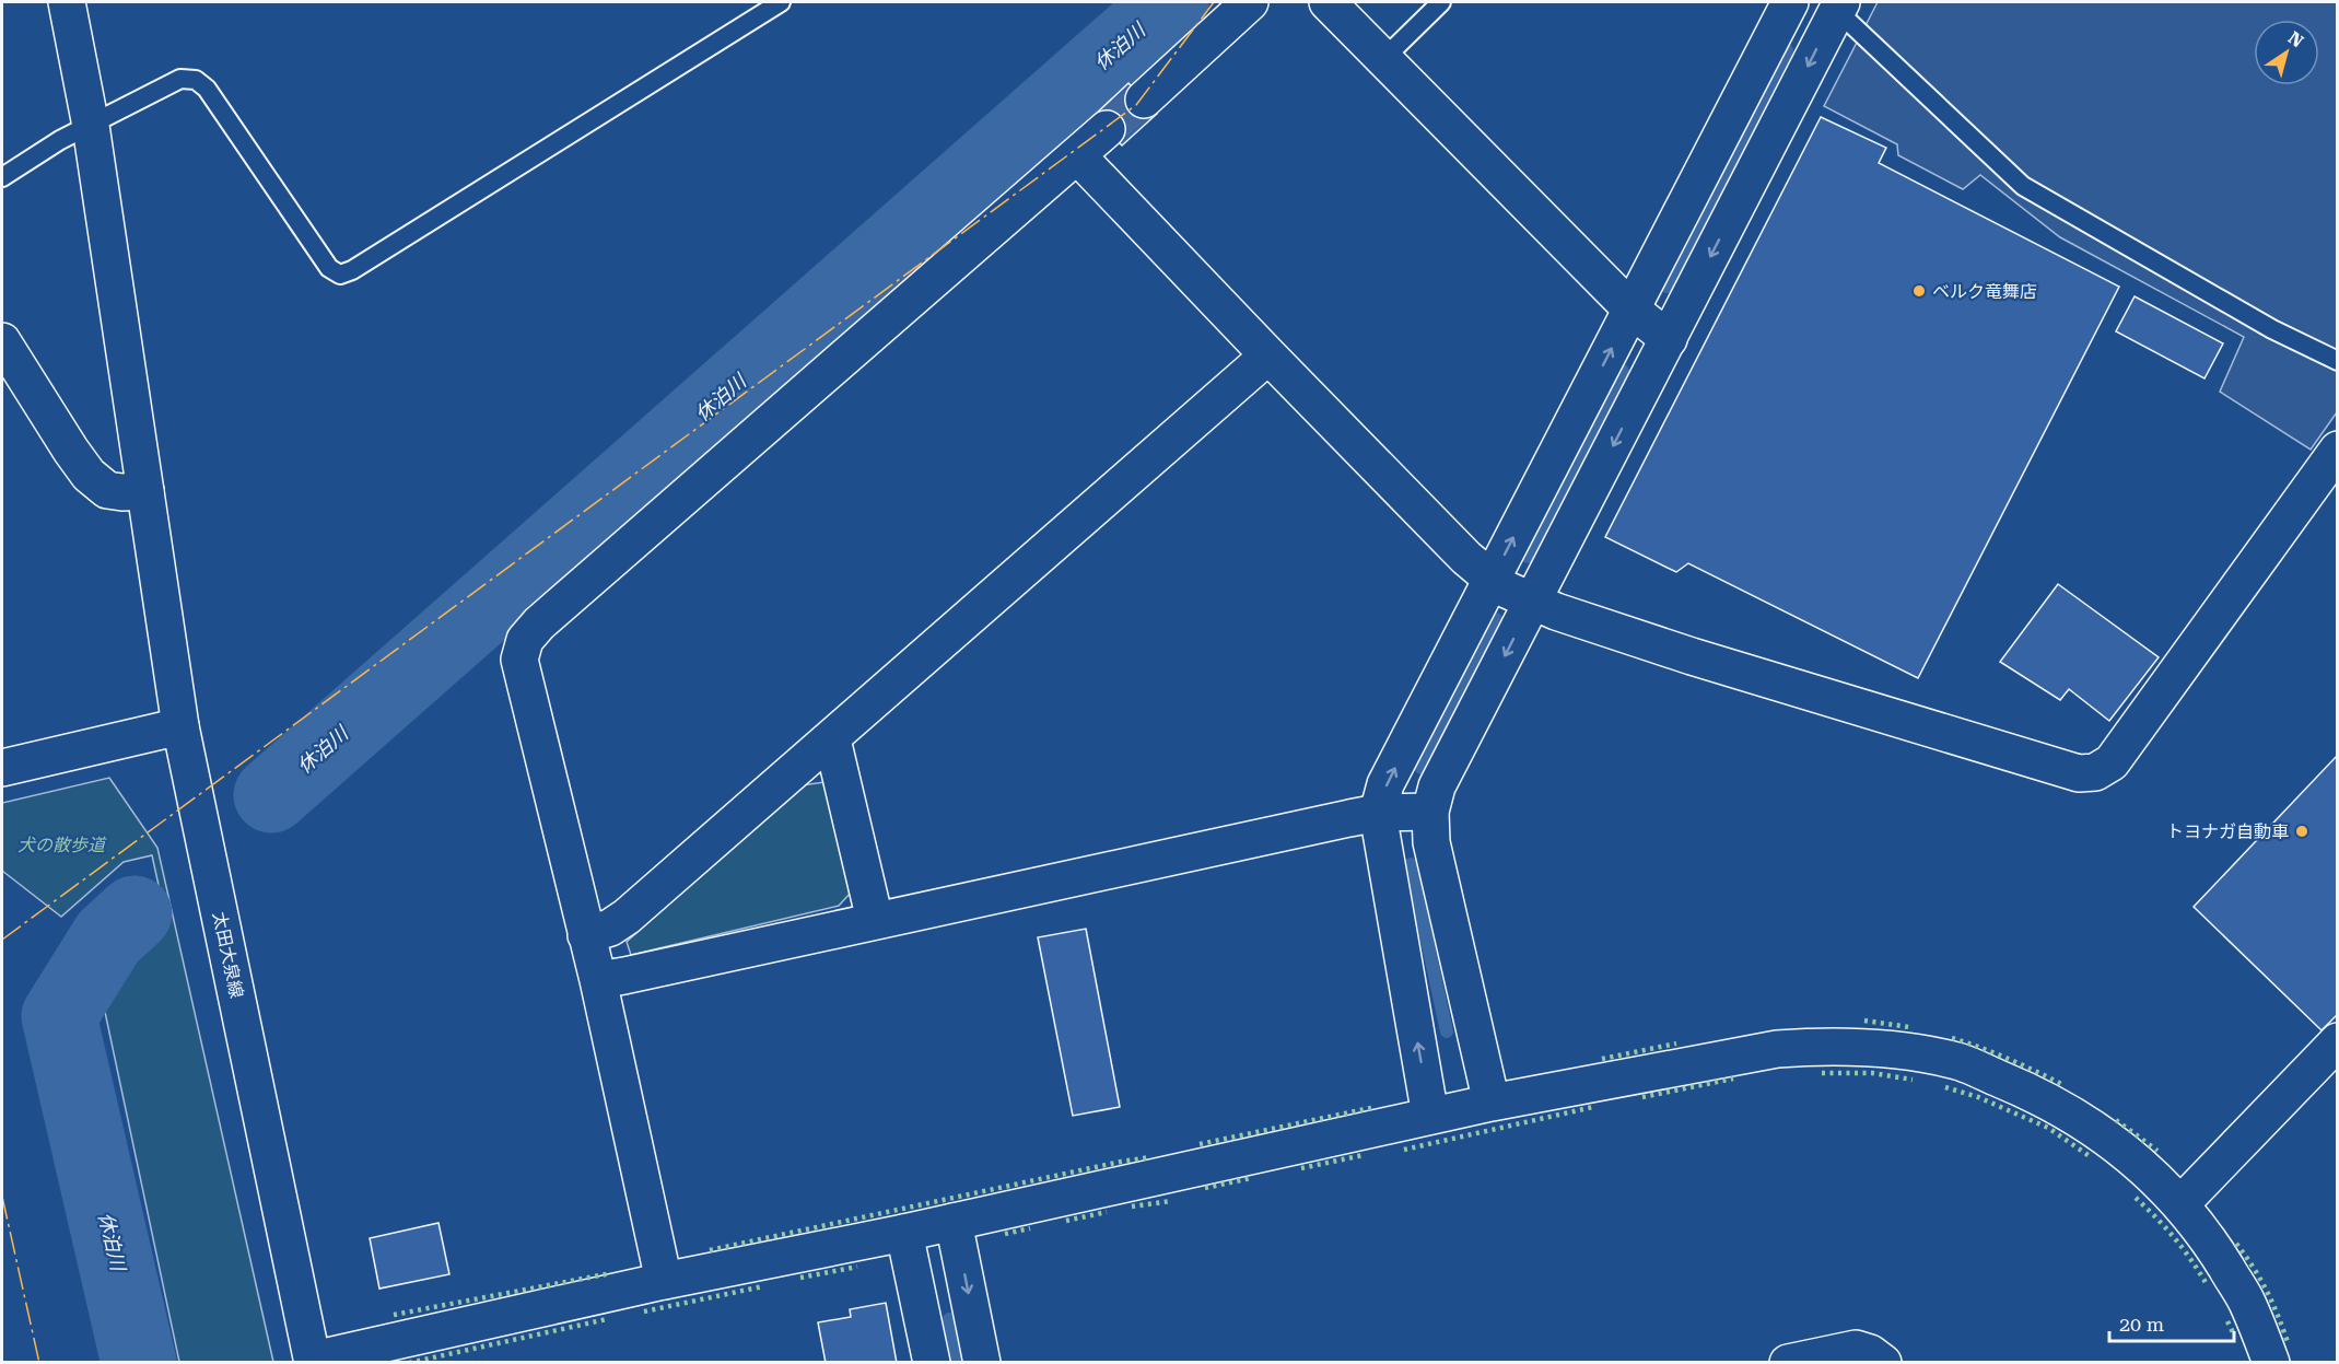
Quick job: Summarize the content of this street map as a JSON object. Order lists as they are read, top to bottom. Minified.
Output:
{"streets":{"street":["太田大泉線"]},"water":["休泊川"],"parks":["犬の散歩道"],"places":["ベルク竜舞店","トヨナガ自動車"],"scale_bar":"20 m","north":"top right"}
